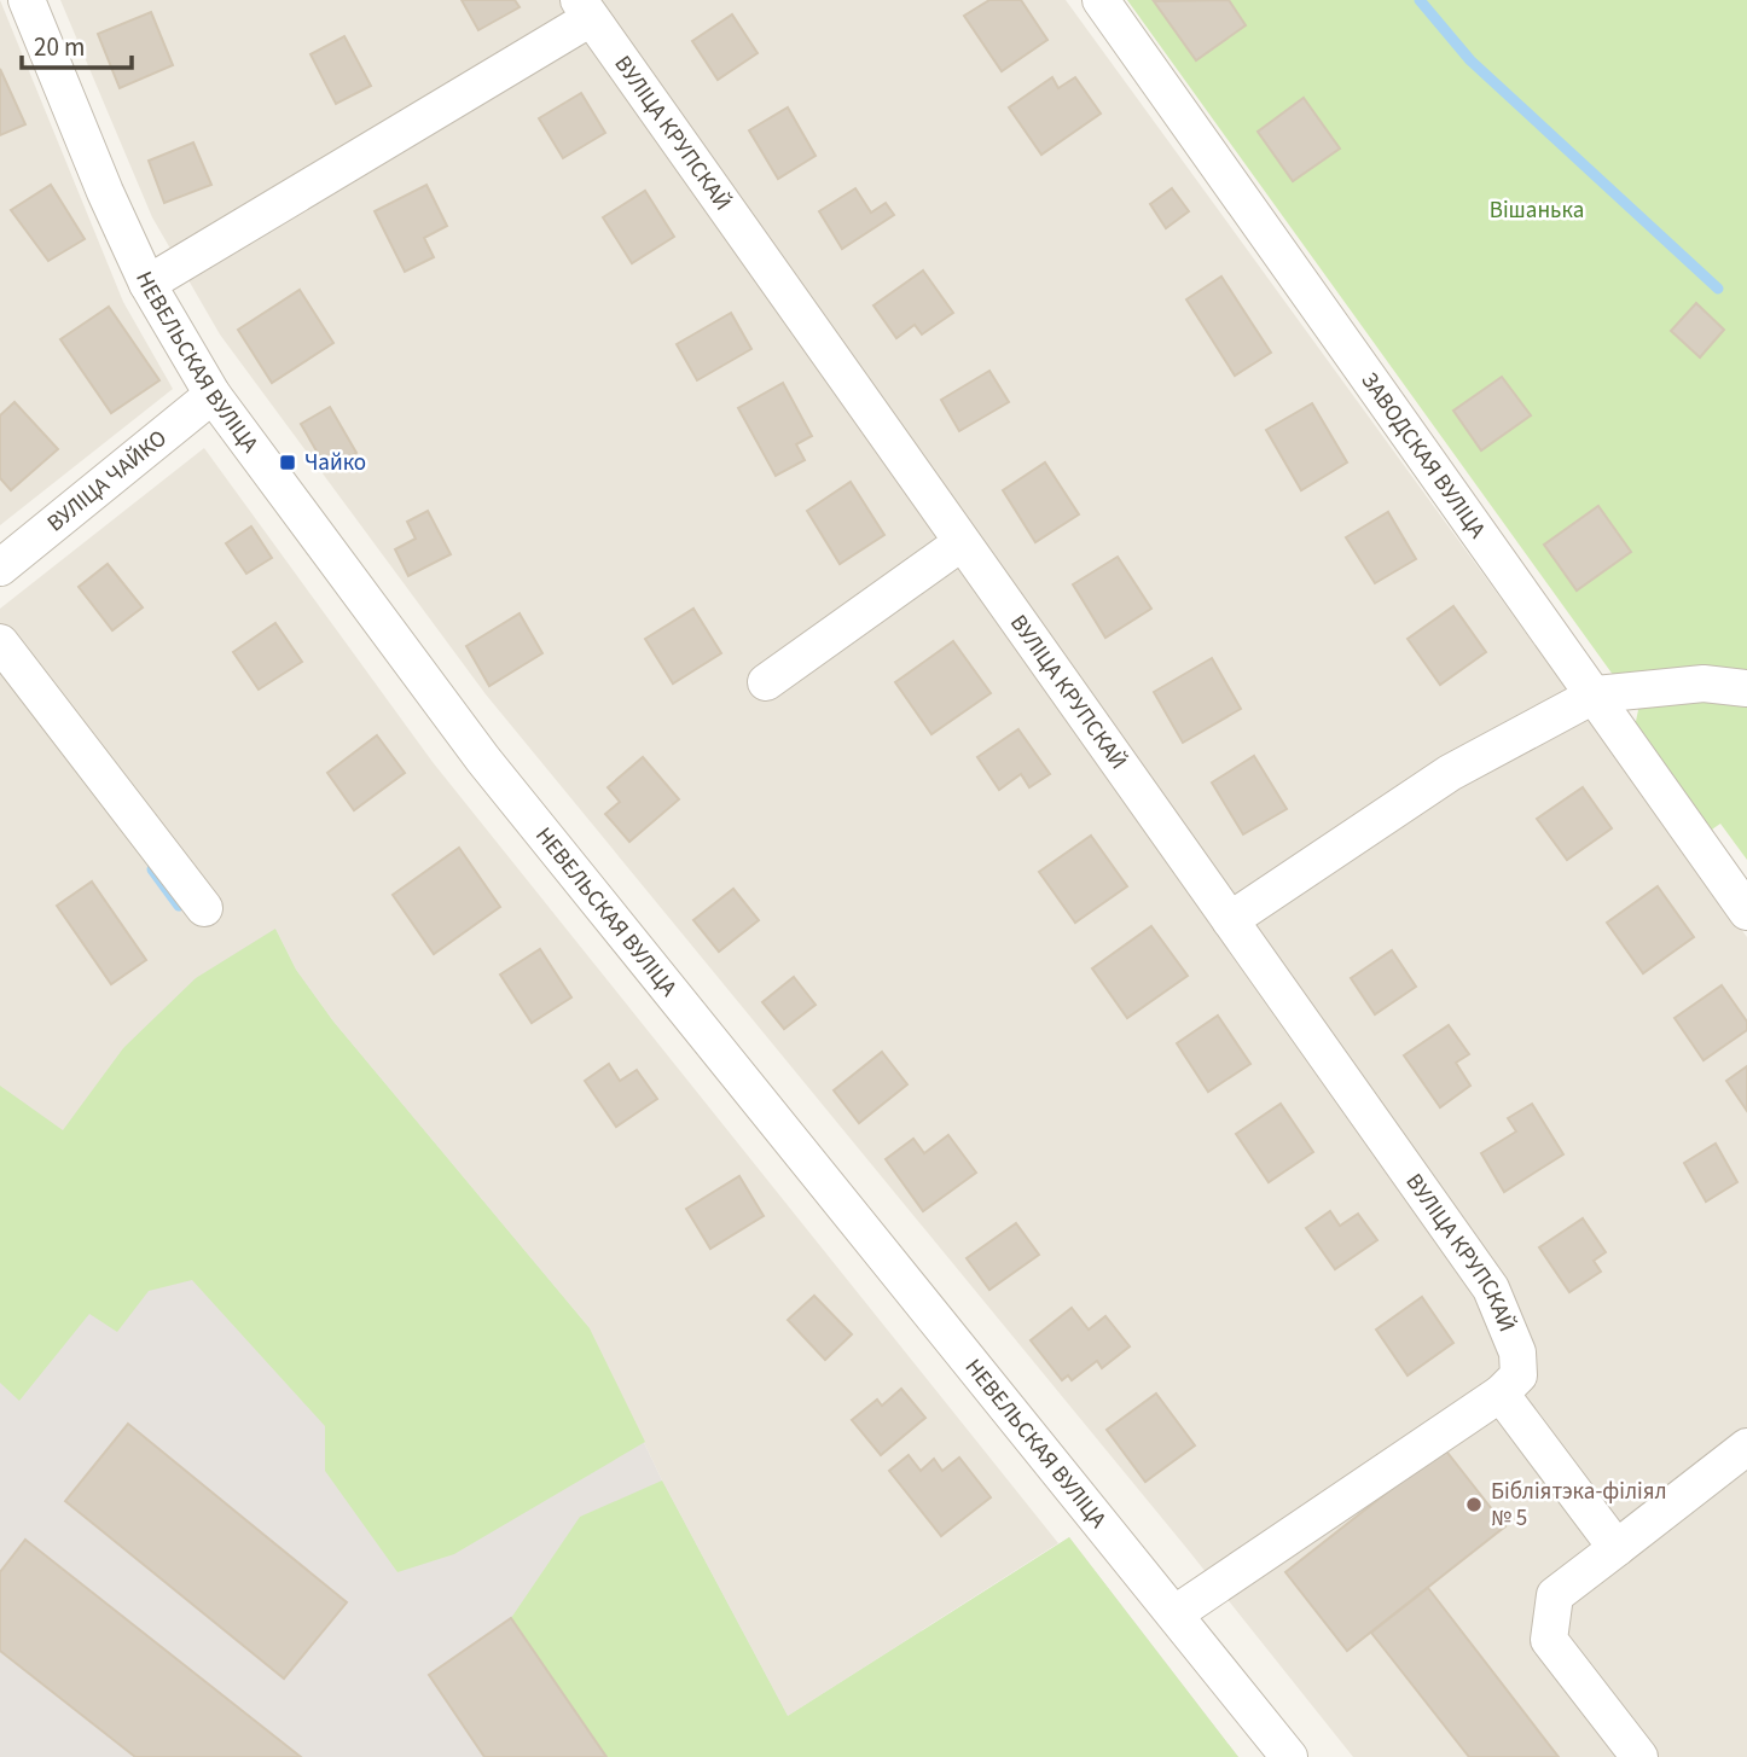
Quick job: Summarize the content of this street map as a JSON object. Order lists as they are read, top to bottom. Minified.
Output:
{"streets":{"street":["ВУЛІЦА КРУПСКАЙ","НЕВЕЛЬСКАЯ ВУЛІЦА","ЗАВОДСКАЯ ВУЛІЦА","ВУЛІЦА ЧАЙКО"]},"crossings":[["НЕВЕЛЬСКАЯ ВУЛІЦА","ВУЛІЦА ЧАЙКО"]],"parks":["Вішанька"],"places":{"transit":["Чайко"],"other":["Бібліятэка-філіял № 5"]},"scale_bar":"20 m"}
